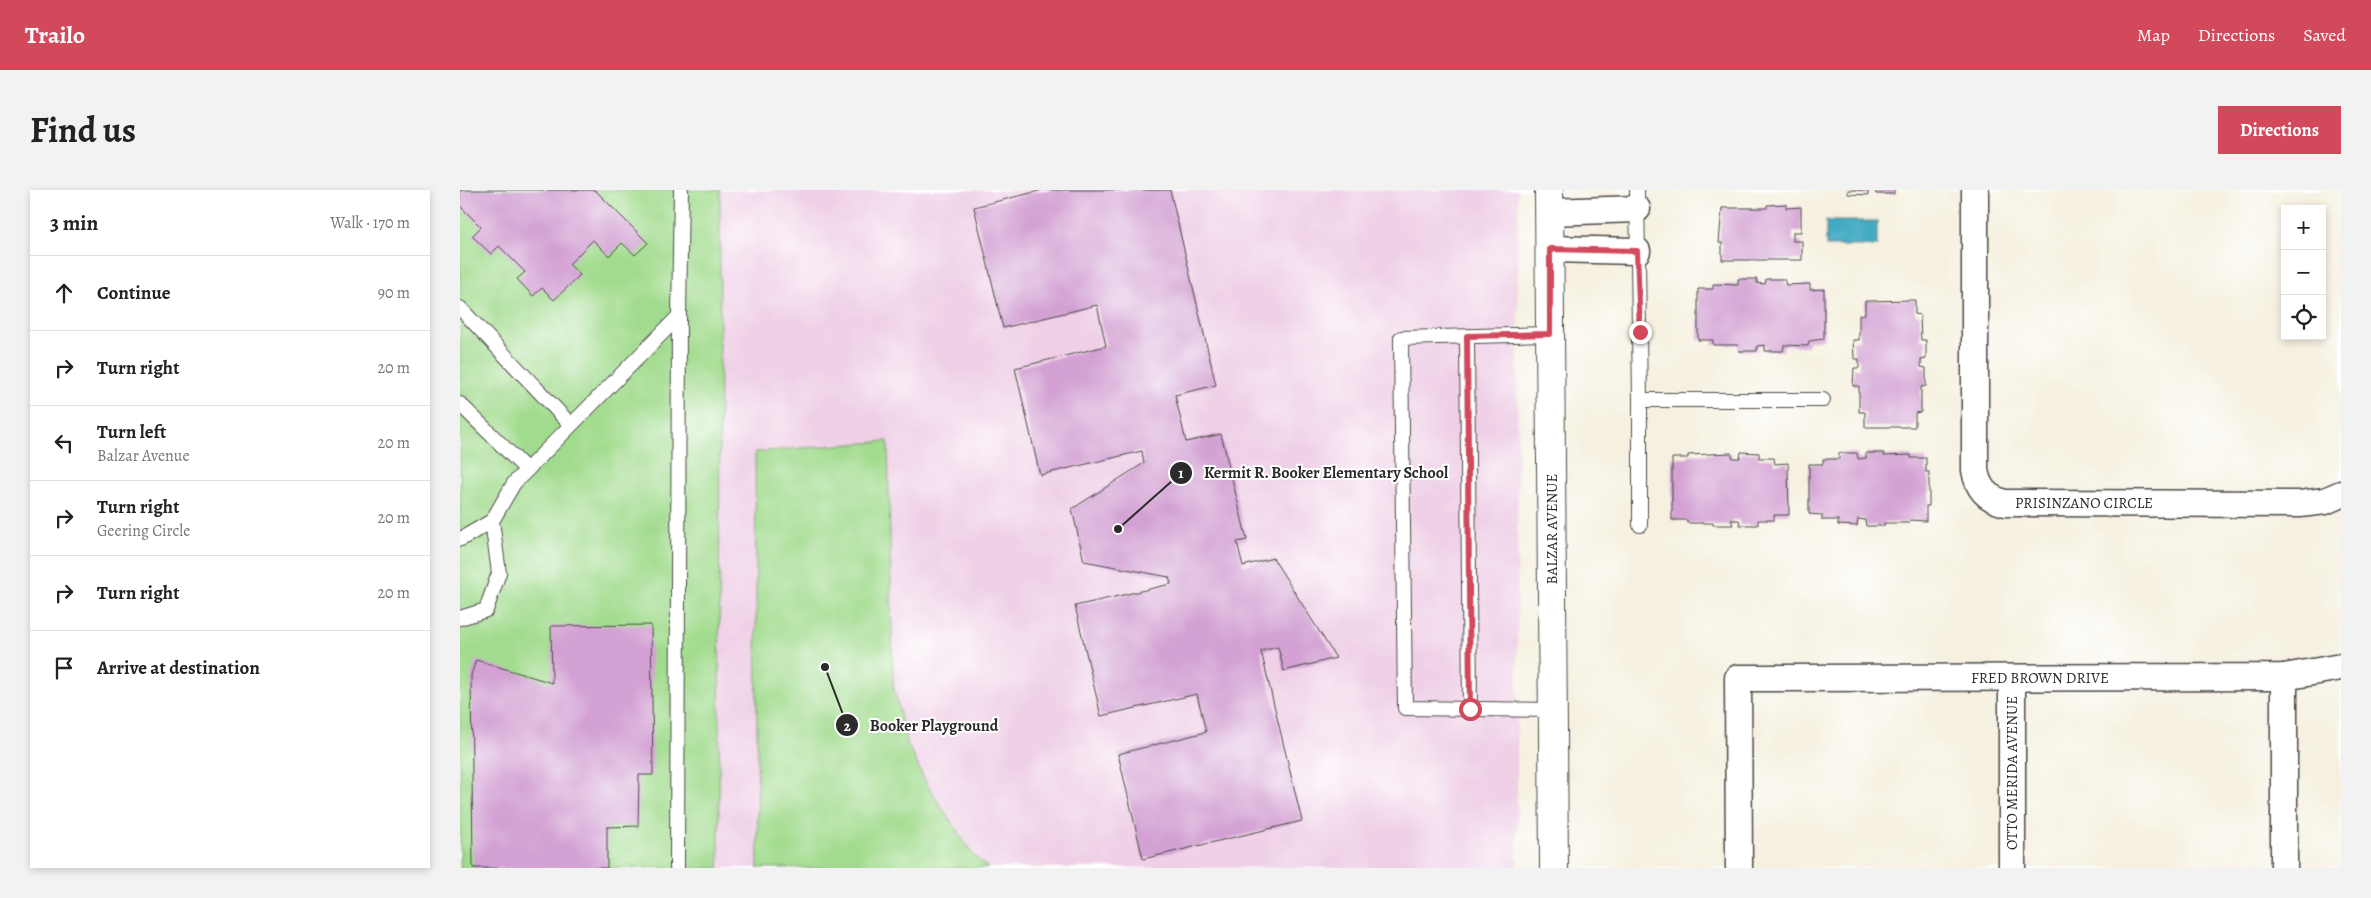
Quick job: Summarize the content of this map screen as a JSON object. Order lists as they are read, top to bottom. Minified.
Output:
{"streets":{"street":["PRISINZANO CIRCLE","BALZAR AVENUE","FRED BROWN DRIVE","OTTO MERIDA AVENUE"]},"crossings":[["FRED BROWN DRIVE","OTTO MERIDA AVENUE"]],"places":["Kermit R. Booker Elementary School","Booker Playground"],"page":{"header":"Trailo","nav":["Map","Directions","Saved"],"title":"Find us","buttons":"Directions","heading":["3 min","Walk · 170 m"],"map_buttons":["+","−"],"list":[["Continue","90 m"],["Turn right","20 m"],["Turn left","Balzar Avenue","20 m"],["Turn right","Geering Circle","20 m"],["Turn right","20 m"],"Arrive at destination"]}}
